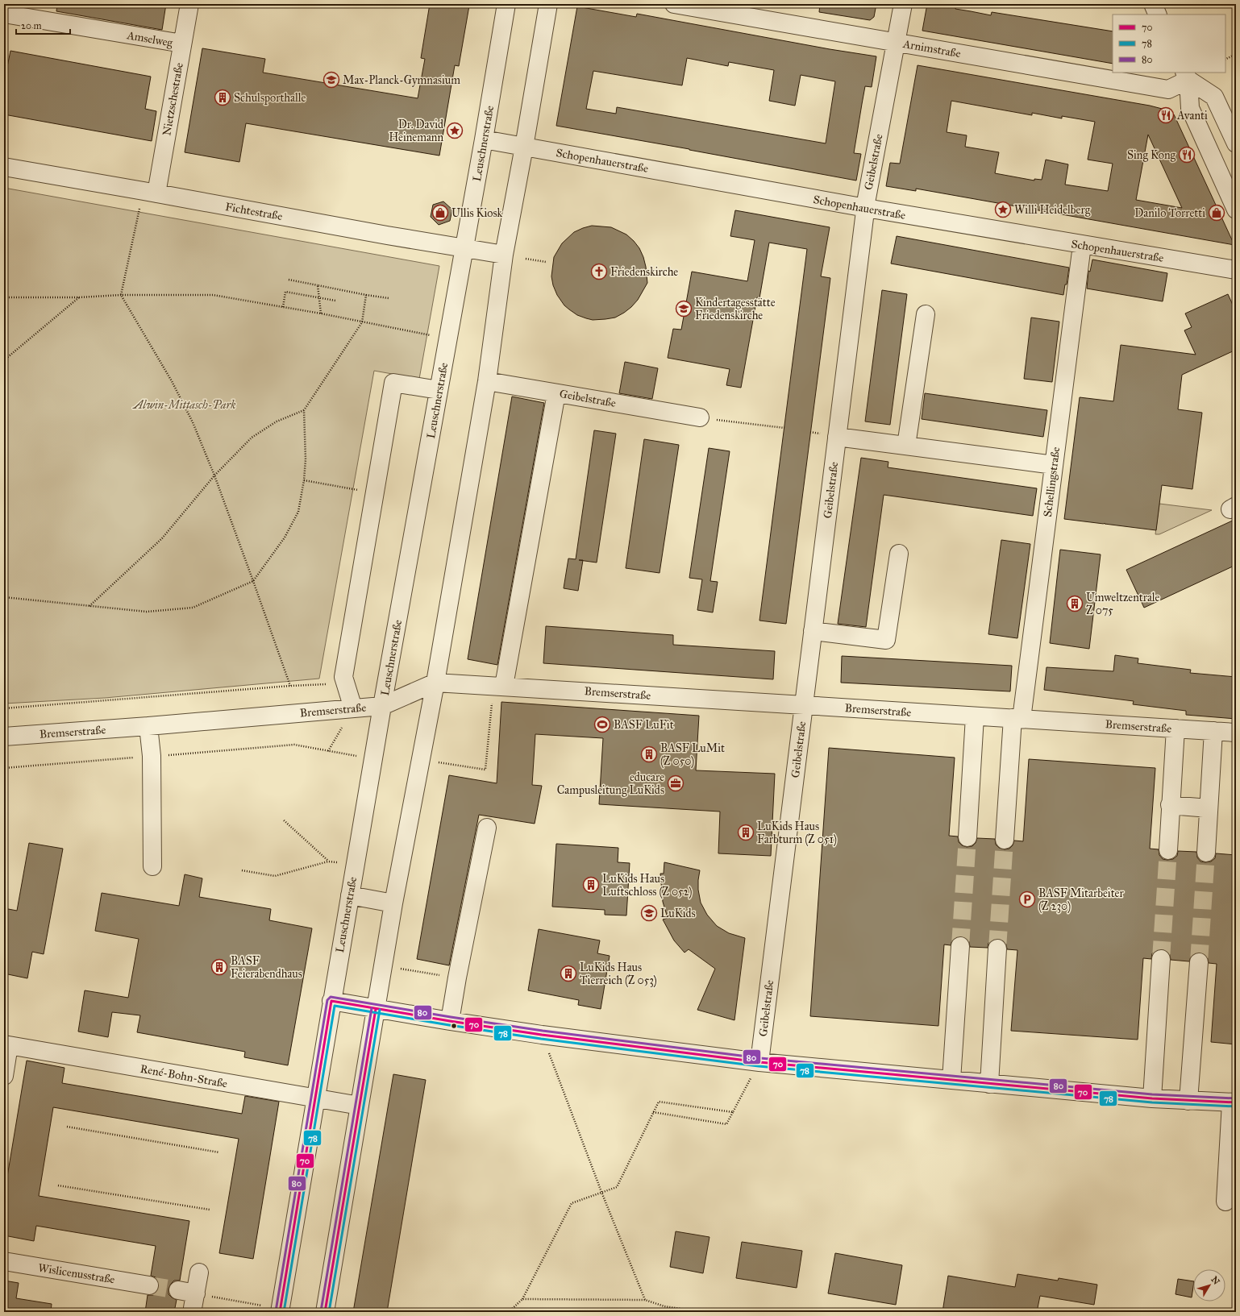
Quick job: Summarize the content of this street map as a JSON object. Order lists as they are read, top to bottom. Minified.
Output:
{"streets":{"street":["Amselweg","Arnimstraße","Nietzschestraße","Leuschnerstraße","Schopenhauerstraße","Geibelstraße","Fichtestraße","Schellingstraße","Bremserstraße","René-Bohn-Straße","Wislicenusstraße"]},"crossings":[["Amselweg","Nietzschestraße"],["Arnimstraße","Geibelstraße"],["Nietzschestraße","Fichtestraße"],["Leuschnerstraße","Schopenhauerstraße"],["Leuschnerstraße","Fichtestraße"],["Leuschnerstraße","Bremserstraße"],["Leuschnerstraße","René-Bohn-Straße"],["Schopenhauerstraße","Geibelstraße"],["Schopenhauerstraße","Schellingstraße"],["Geibelstraße","Bremserstraße"],["Schellingstraße","Bremserstraße"]],"parks":["Alwin-Mittasch-Park"],"places":{"school or university":["Max-Planck-Gymnasium","Kindertagesstätte Friedenskirche","LuKids"],"building":["Schulsporthalle","Umweltzentrale Z 075","BASF LuMit (Z 050)","LuKids Haus Farbturm (Z 051)","LuKids Haus Luftschloss (Z 052)","BASF Feierabendhaus","LuKids Haus Tierreich (Z 053)"],"restaurant":["Avanti","Sing Kong"],"place":["Dr. David Heinemann","Willi Heidelberg"],"shop":["Ullis Kiosk","Danilo Torretti"],"church":["Friedenskirche"],"sports":["BASF LuFit"],"office":["educare Campusleitung LuKids"],"parking":["BASF Mitarbeiter (Z 230)"]},"lines":["transit line 80","transit line 70","transit line 78"],"legend":["70","78","80"],"scale_bar":"20 m","north":"top right"}
